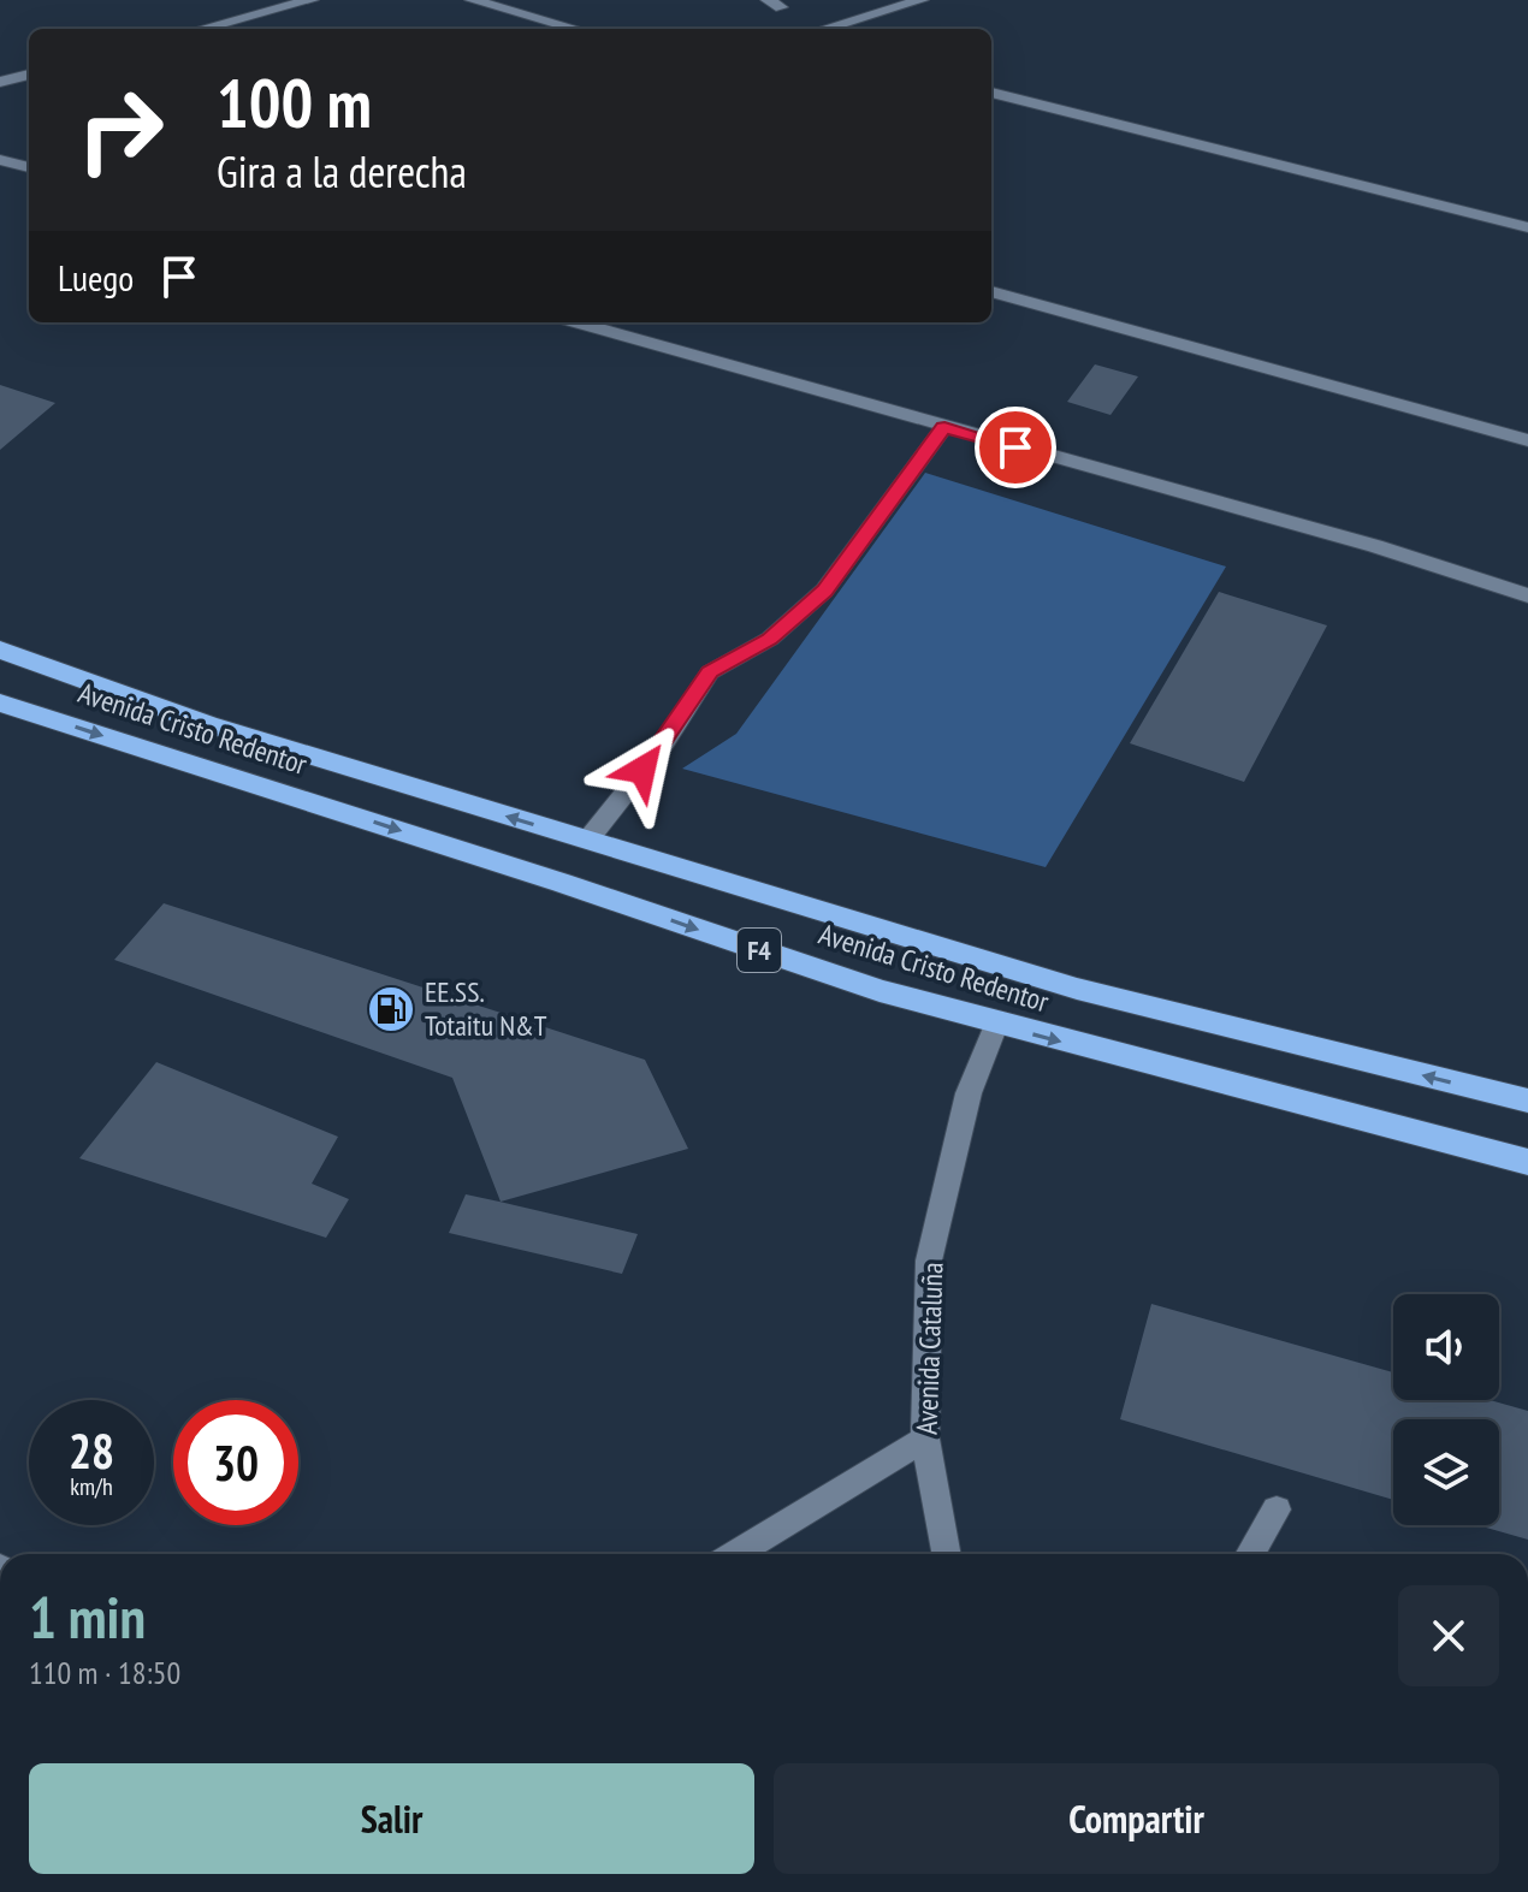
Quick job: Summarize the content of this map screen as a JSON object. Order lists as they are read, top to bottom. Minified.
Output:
{"streets":{"highway":["Avenida Cristo Redentor","F4"],"street":["Avenida Cataluña"]},"crossings":[["Avenida Cristo Redentor","Avenida Cataluña"]],"places":{"fuel station":["EE.SS. Totaitu N&T"]},"page":{"turn":["100 m","Gira a la derecha"],"then":"Luego","speed":"28 km/h","limit":"30","heading":["1 min","110 m · 18:50"],"buttons":["Salir","Compartir"]}}
